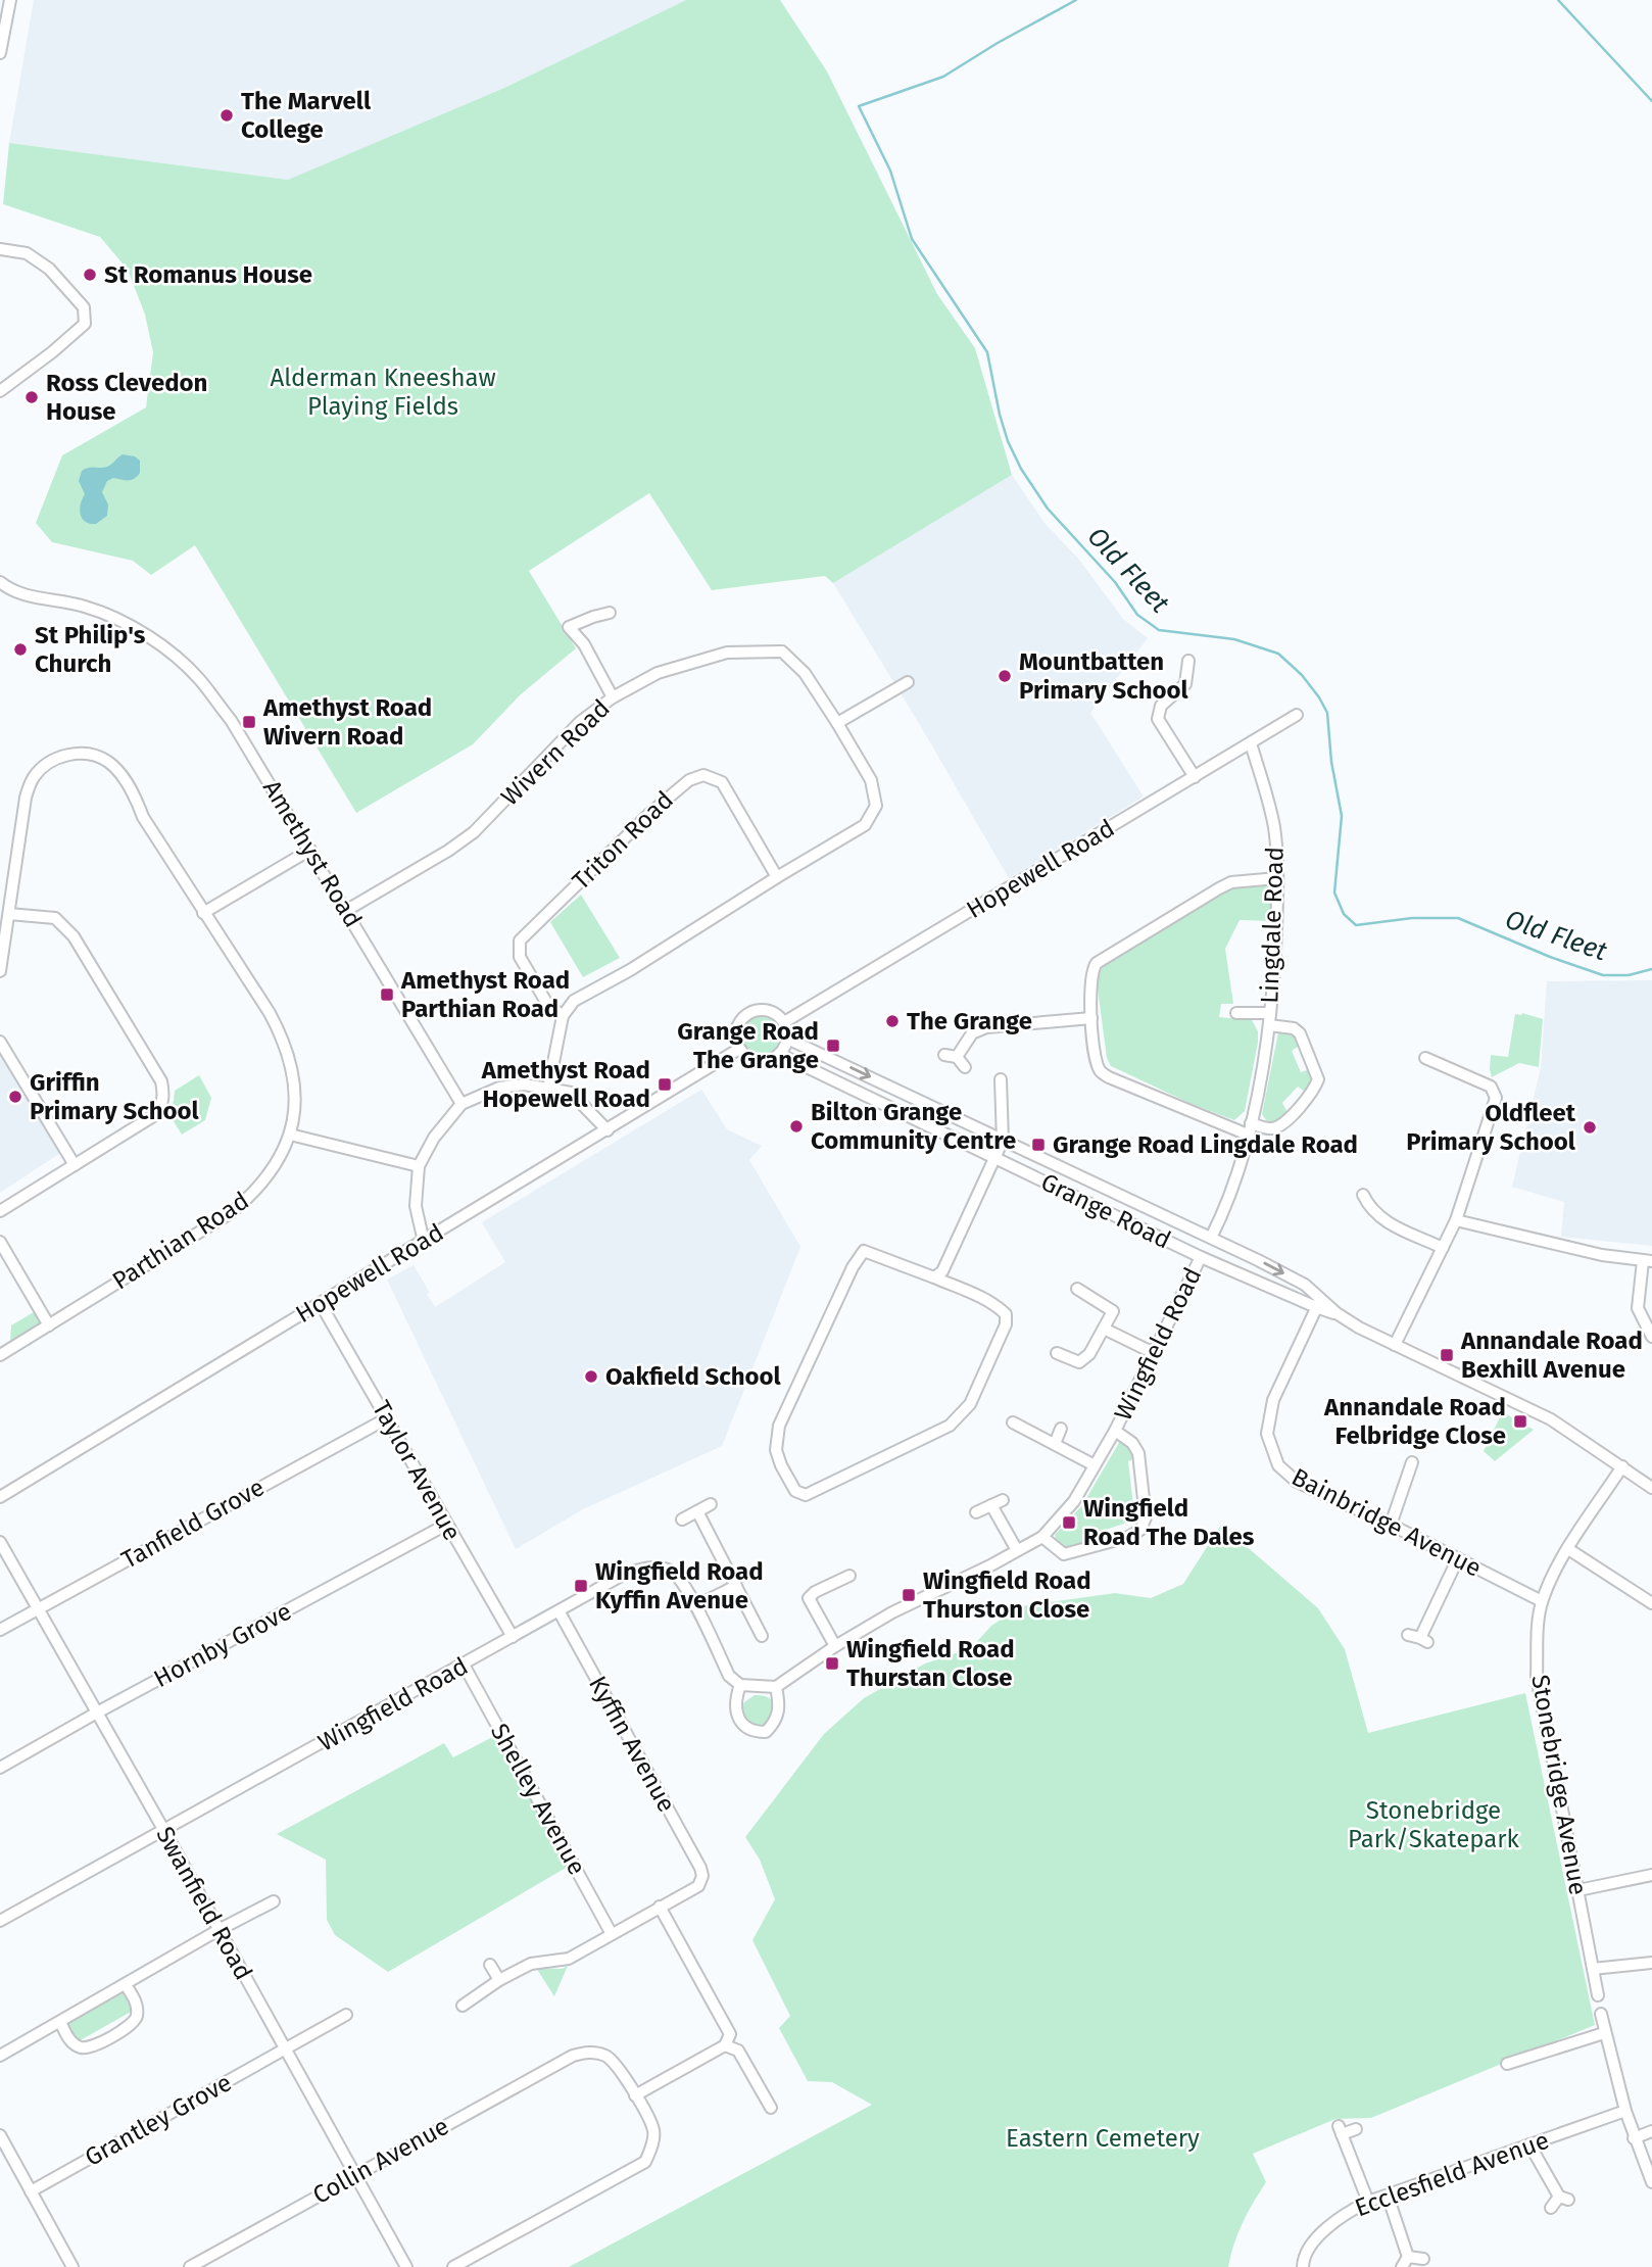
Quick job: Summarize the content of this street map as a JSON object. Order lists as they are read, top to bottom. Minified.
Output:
{"streets":{"street":["Wivern Road","Triton Road","Amethyst Road","Hopewell Road","Lingdale Road","Grange Road","Parthian Road","Wingfield Road","Taylor Avenue","Bainbridge Avenue","Tanfield Grove","Hornby Grove","Kyffin Avenue","Stonebridge Avenue","Shelley Avenue","Swanfield Road","Grantley Grove","Collin Avenue","Ecclesfield Avenue"]},"crossings":[["Wivern Road","Triton Road"],["Wivern Road","Amethyst Road"],["Hopewell Road","Lingdale Road"],["Hopewell Road","Grange Road"],["Hopewell Road","Taylor Avenue"],["Lingdale Road","Grange Road"],["Grange Road","Wingfield Road"],["Grange Road","Bainbridge Avenue"],["Wingfield Road","Taylor Avenue"],["Wingfield Road","Kyffin Avenue"],["Wingfield Road","Shelley Avenue"],["Wingfield Road","Swanfield Road"],["Taylor Avenue","Tanfield Grove"],["Taylor Avenue","Hornby Grove"],["Bainbridge Avenue","Stonebridge Avenue"],["Tanfield Grove","Swanfield Road"],["Hornby Grove","Swanfield Road"],["Swanfield Road","Grantley Grove"],["Swanfield Road","Collin Avenue"]],"water":["Old Fleet"],"parks":["Alderman Kneeshaw Playing Fields","Stonebridge Park/Skatepark","Eastern Cemetery"],"places":{"other":["The Marvell College","St Romanus House","Ross Clevedon House","St Philip's Church","Mountbatten Primary School","The Grange","Griffin Primary School","Bilton Grange Community Centre","Oldfleet Primary School","Oakfield School"],"transit":["Amethyst Road Wivern Road","Amethyst Road Parthian Road","Grange Road The Grange","Amethyst Road Hopewell Road","Grange Road Lingdale Road","Annandale Road Bexhill Avenue","Annandale Road Felbridge Close","Wingfield Road The Dales","Wingfield Road Kyffin Avenue","Wingfield Road Thurston Close","Wingfield Road Thurstan Close"]}}
